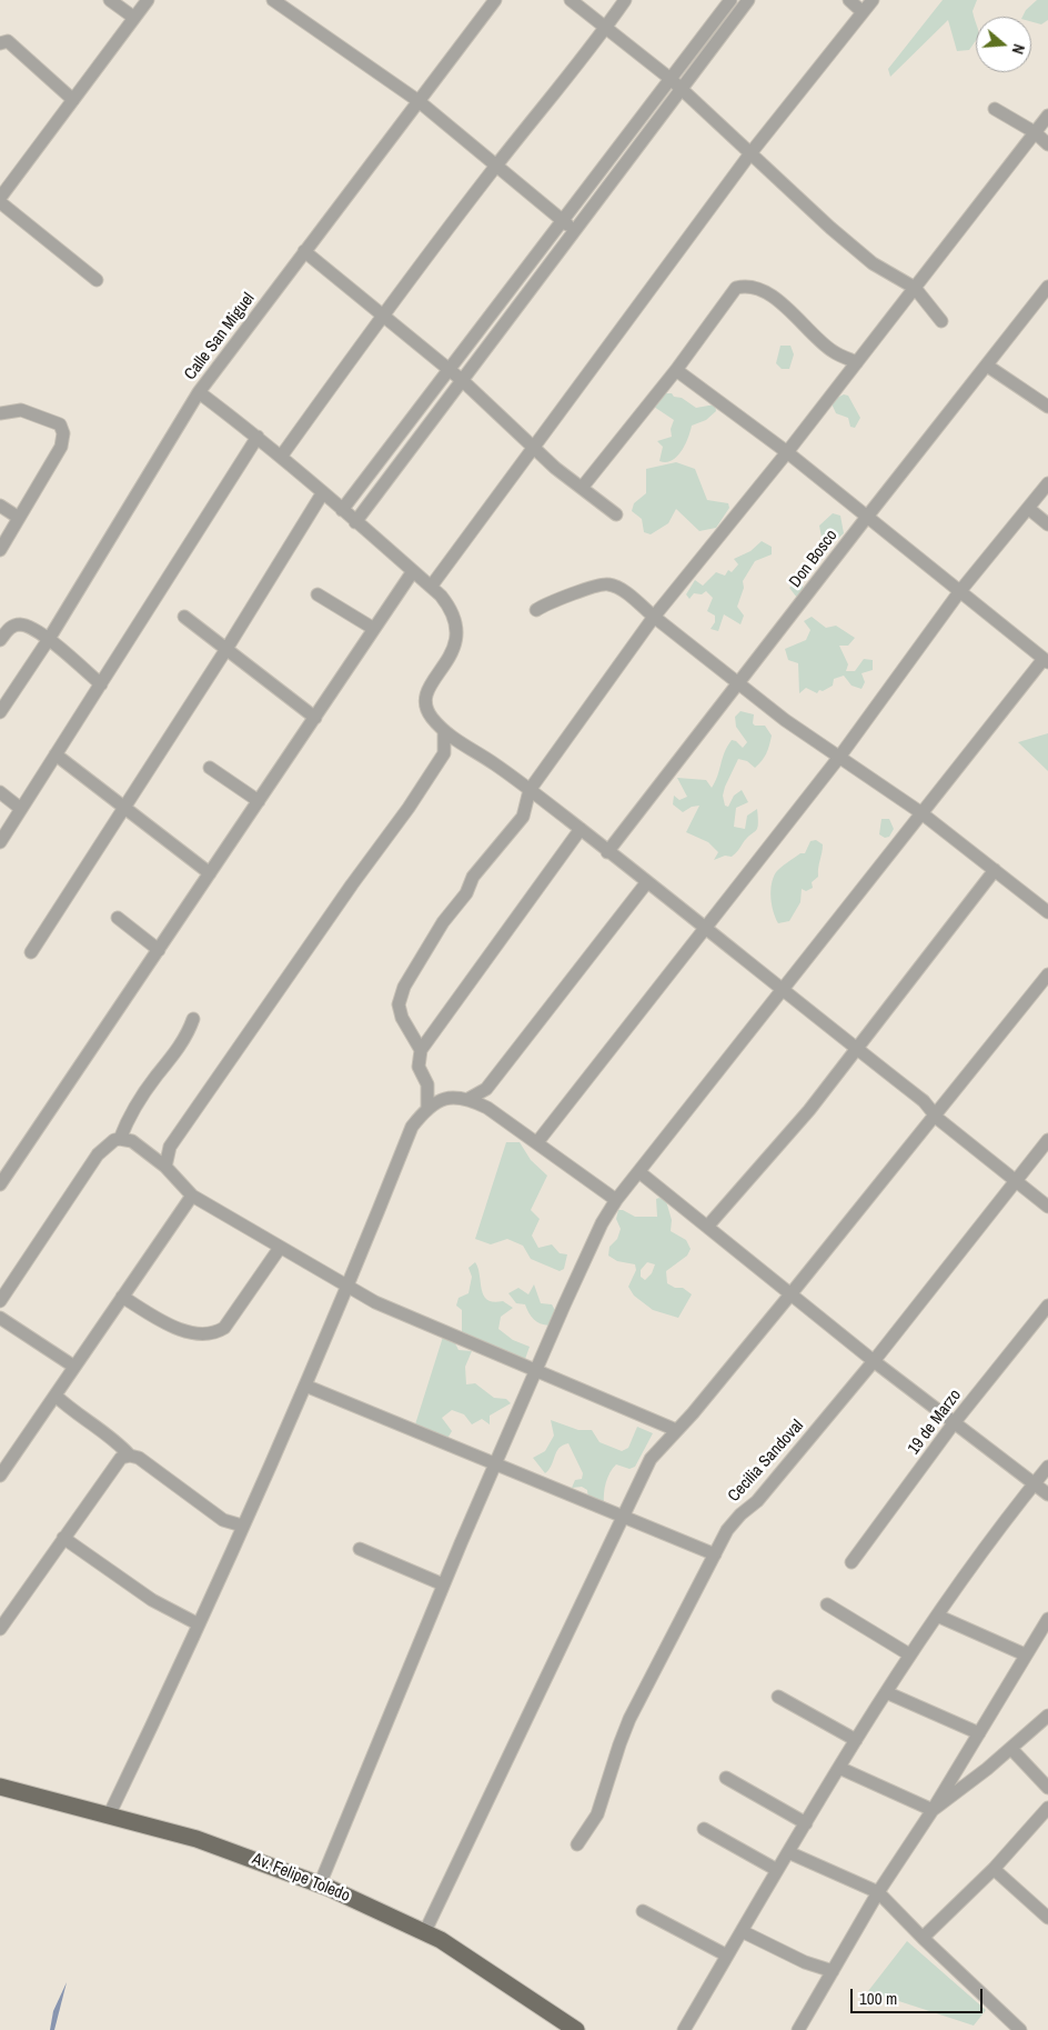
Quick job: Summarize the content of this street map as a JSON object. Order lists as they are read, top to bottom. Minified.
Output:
{"streets":{"main road":["Av. Felipe Toledo"],"street":["Calle San Miguel","Don Bosco","19 de Marzo","Cecilia Sandoval"]},"scale_bar":"100 m","north":"right"}
